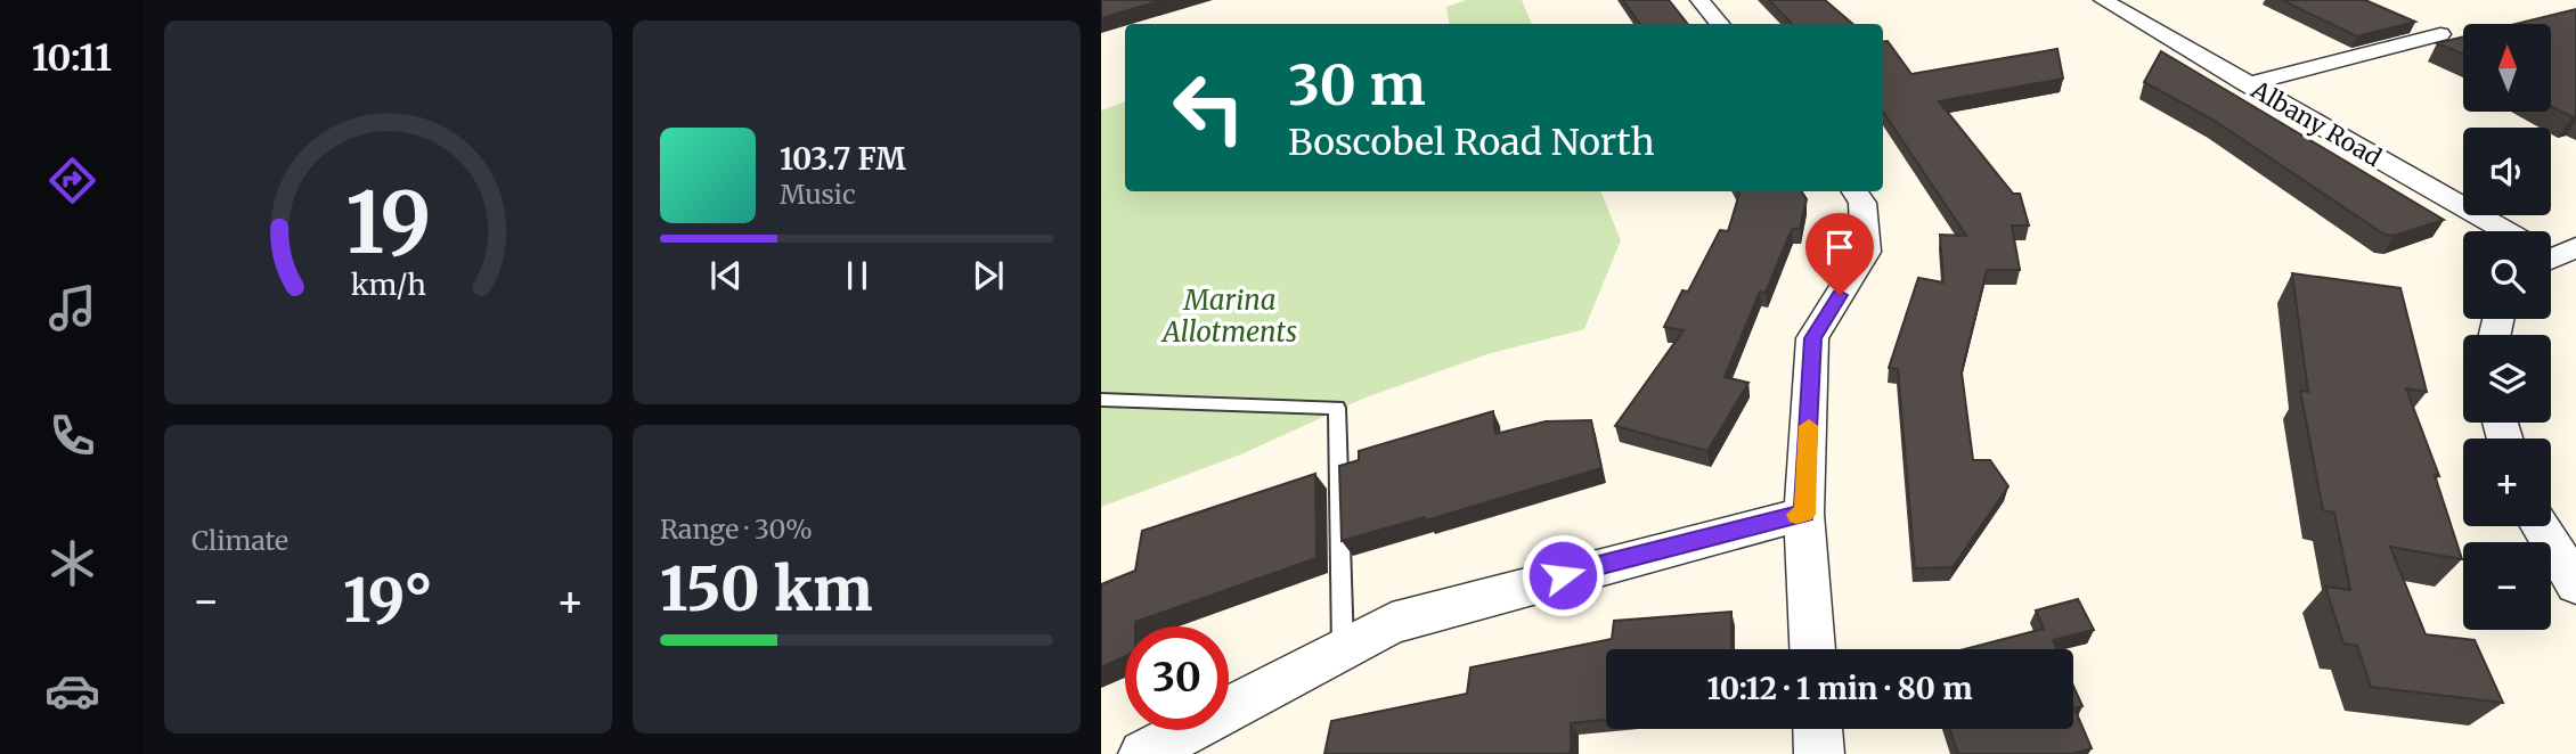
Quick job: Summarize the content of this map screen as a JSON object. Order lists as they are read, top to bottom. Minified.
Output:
{"streets":{"street":["Albany Road"]},"parks":["Marina Allotments"],"north":"top","page":{"tabs":"10:11","map_buttons":["+","−"],"turn":["30 m","Boscobel Road North"],"song":["103.7 FM","Music"],"tile":["Climate",["Range · 30%","150 km"]],"heat":["−","19°","+"],"limit":"30","trip":"10:12 · 1 min · 80 m","gauge":["19","km/h"]}}
